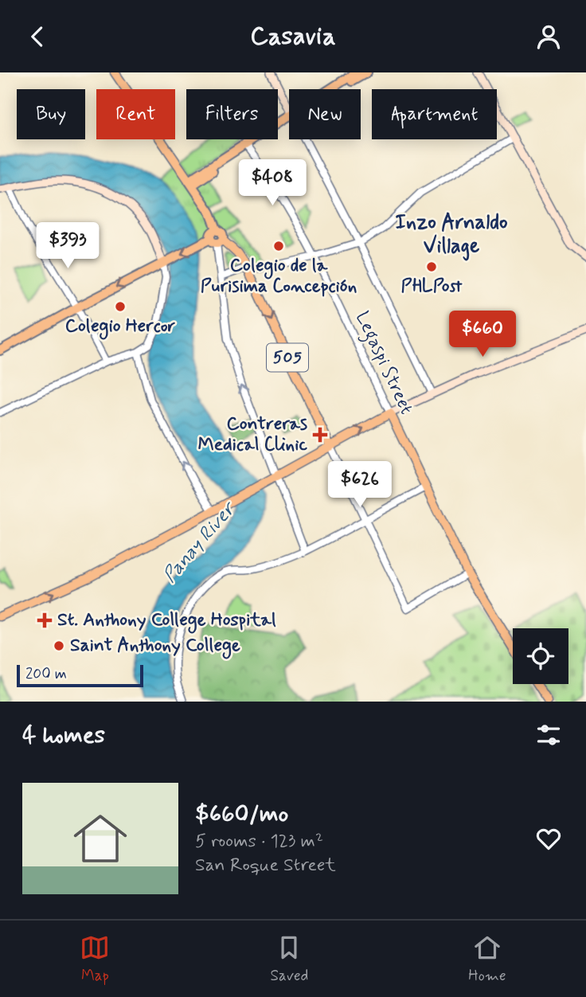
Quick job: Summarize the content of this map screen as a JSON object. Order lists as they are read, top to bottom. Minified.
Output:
{"streets":{"main road":["505","Legaspi Street"]},"districts":["Inzo Arnaldo Village"],"water":["Panay River"],"places":{"other":["Colegio de la Purisima Concepción","PHLPost","Colegio Hercor","Saint Anthony College"],"health":["Contreras Medical Clinic","St. Anthony College Hospital"]},"scale_bar":"200 m","page":{"header":"Casavia","chip":["Buy","Rent","Filters","New","Apartment"],"price":["$408","$393","$660","$626"],"scale":"200 m","heading":"4 homes","list":[{"name":"$660/mo","note":"5 rooms · 123 m² · San Roque Street"}],"tabs":["Map","Saved","Home"]}}
